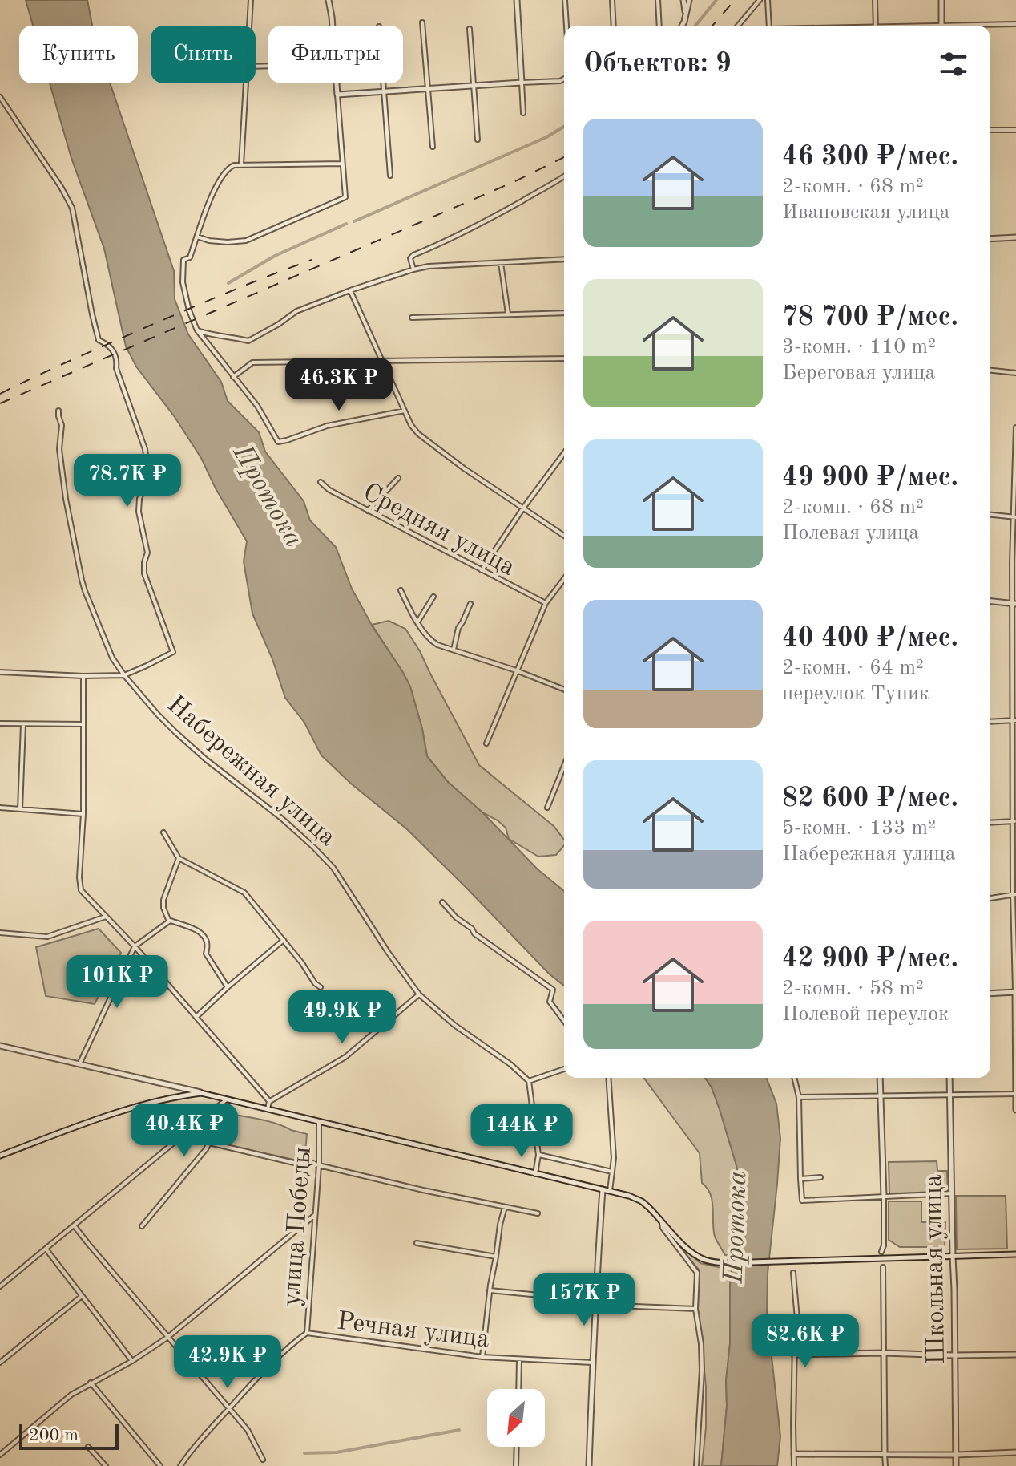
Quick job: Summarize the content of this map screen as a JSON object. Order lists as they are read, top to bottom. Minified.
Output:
{"streets":{"street":["Средняя улица","Набережная улица","улица Победы","Школьная улица","Речная улица"]},"crossings":[["улица Победы","Речная улица"]],"water":["Протока"],"scale_bar":"200 m","north":"bottom left","page":{"chip":["Купить","Снять","Фильтры"],"heading":"Объектов: 9","list":[{"name":"46 300 ₽/мес.","note":"2-комн. · 68 m² · Ивановская улица"},{"name":"78 700 ₽/мес.","note":"3-комн. · 110 m² · Береговая улица"},{"name":"49 900 ₽/мес.","note":"2-комн. · 68 m² · Полевая улица"},{"name":"40 400 ₽/мес.","note":"2-комн. · 64 m² · переулок Тупик"},{"name":"82 600 ₽/мес.","note":"5-комн. · 133 m² · Набережная улица"},{"name":"42 900 ₽/мес.","note":"2-комн. · 58 m² · Полевой переулок"}],"price":["46.3K ₽","78.7K ₽","101K ₽","49.9K ₽","40.4K ₽","144K ₽","157K ₽","82.6K ₽","42.9K ₽"],"scale":"200 m"}}
